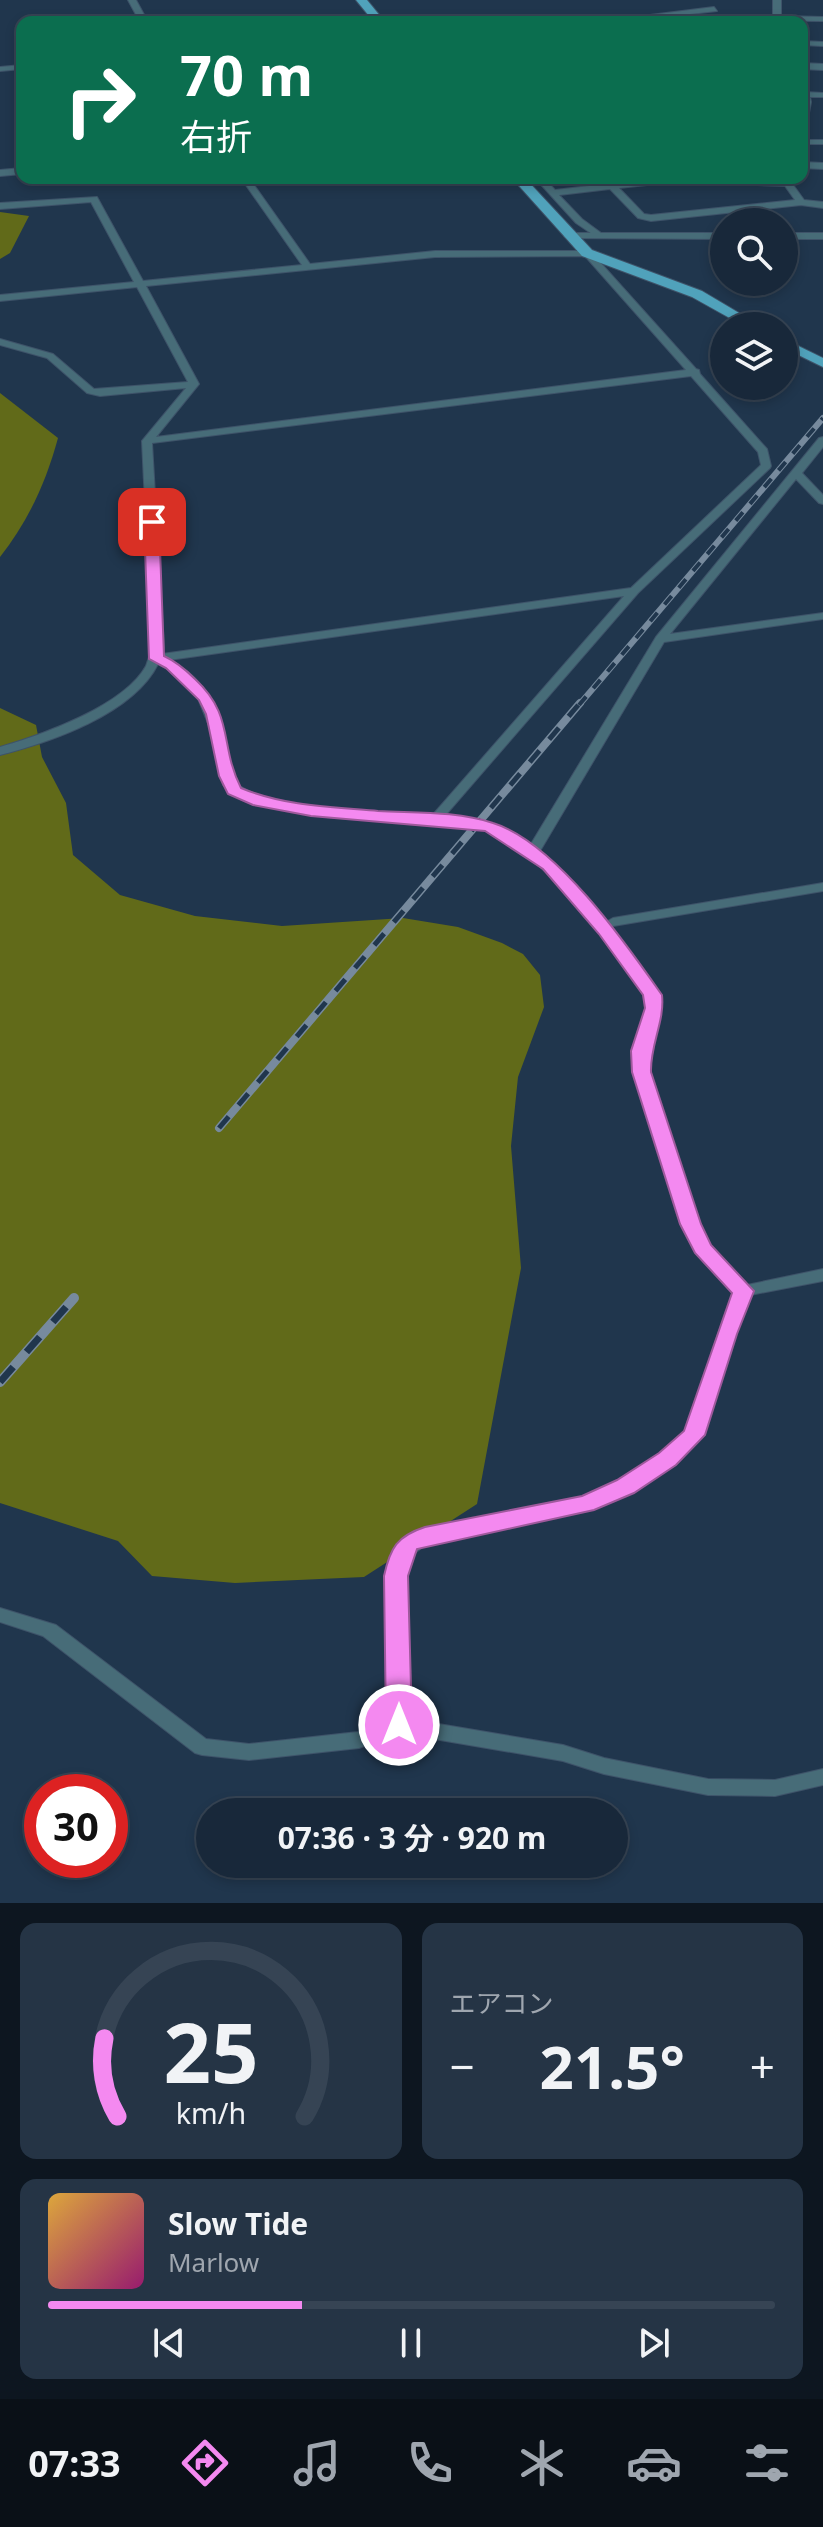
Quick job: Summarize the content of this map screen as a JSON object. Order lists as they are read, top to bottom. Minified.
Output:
{"page":{"turn":["70 m","右折"],"limit":"30","trip":"07:36 · 3 分 · 920 m","tile":"エアコン","heat":["−","21.5°","+"],"song":["Slow Tide","Marlow"],"tabs":"07:33","gauge":["25","km/h"]}}
